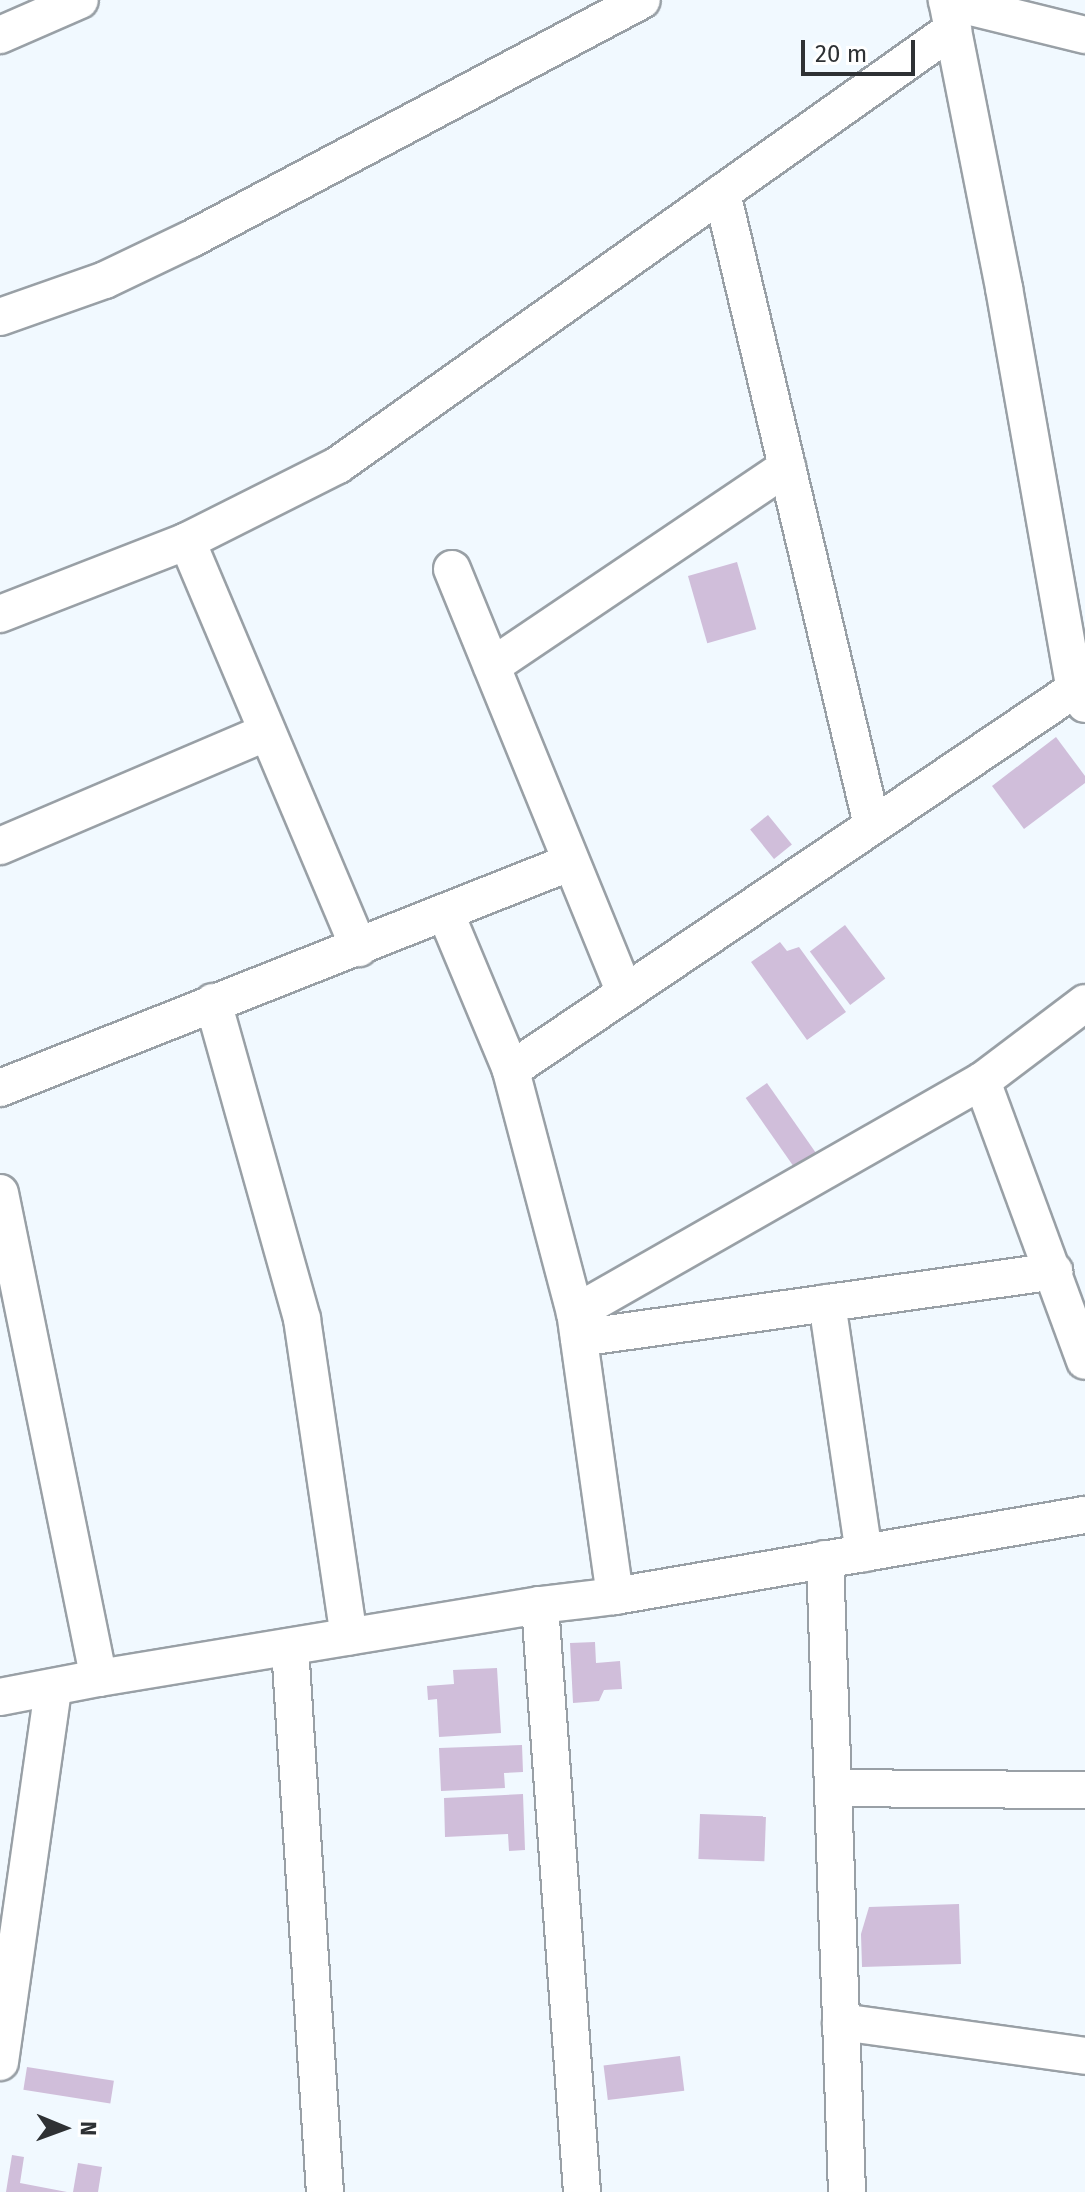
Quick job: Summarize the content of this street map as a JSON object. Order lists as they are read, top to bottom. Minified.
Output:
{"scale_bar":"20 m","north":"right"}
